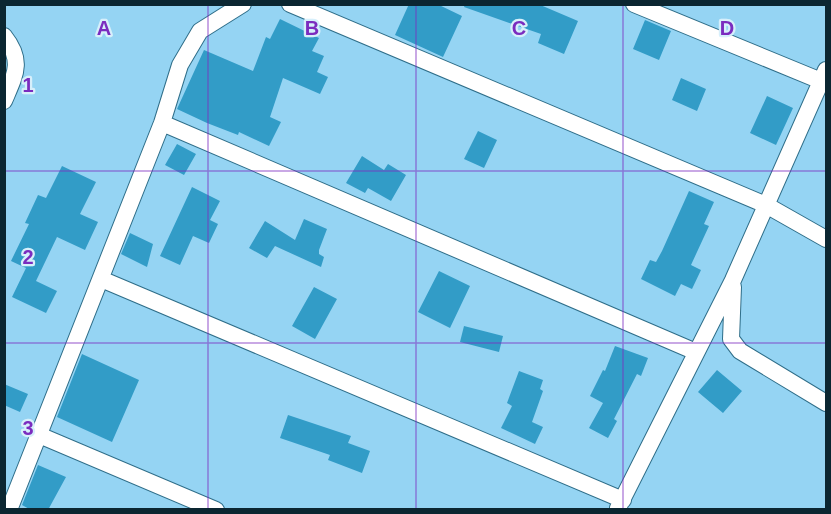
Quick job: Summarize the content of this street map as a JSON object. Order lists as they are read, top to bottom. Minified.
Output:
{"grid":{"columns":["A","B","C","D"],"rows":["1","2","3"]}}
